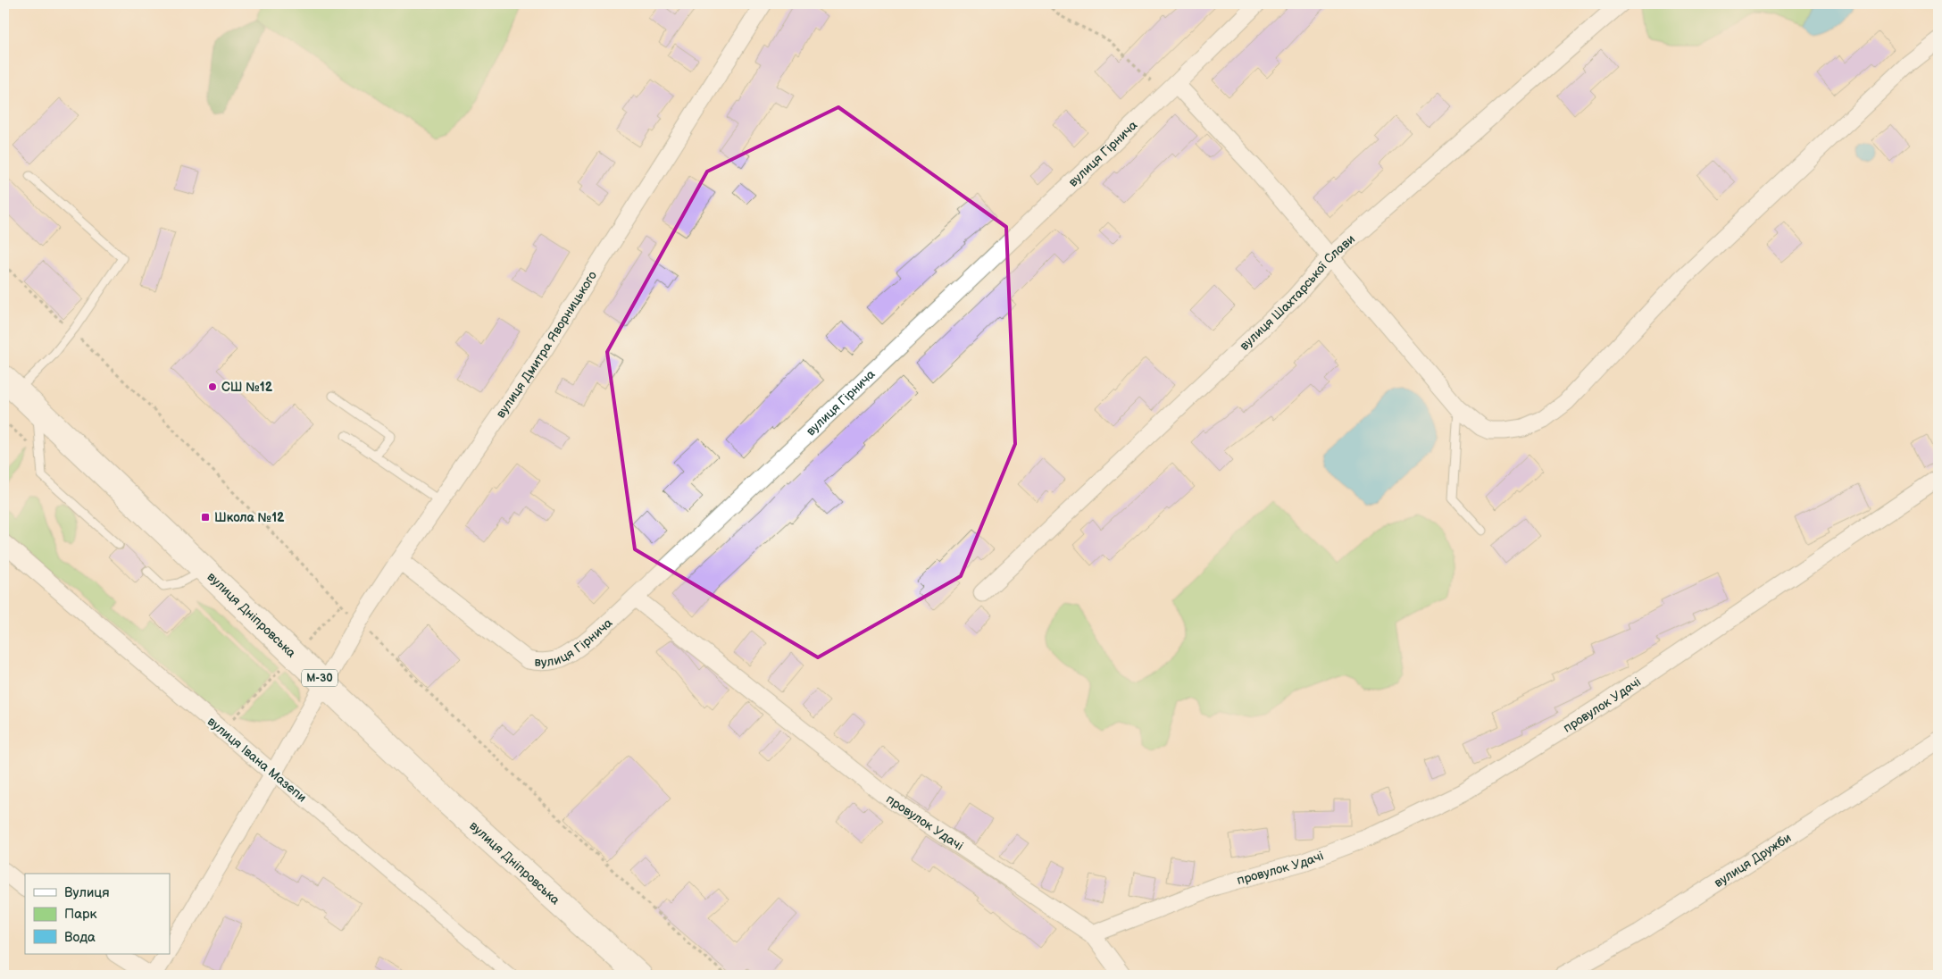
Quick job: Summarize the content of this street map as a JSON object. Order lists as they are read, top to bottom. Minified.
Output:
{"streets":{"highway":["вулиця Дніпровська","М-30"],"street":["вулиця Гірнича","вулиця Шахтарської Слави","вулиця Дмитра Яворницького","провулок Удачі","вулиця Івана Мазепи","вулиця Дружби"]},"crossings":[["вулиця Гірнича","вулиця Дмитра Яворницького"],["вулиця Гірнича","провулок Удачі"],["вулиця Дмитра Яворницького","вулиця Дніпровська"],["вулиця Дмитра Яворницького","вулиця Івана Мазепи"]],"places":{"other":["СШ №12"],"transit":["Школа №12"]},"legend":["Вулиця","Парк","Вода"]}
